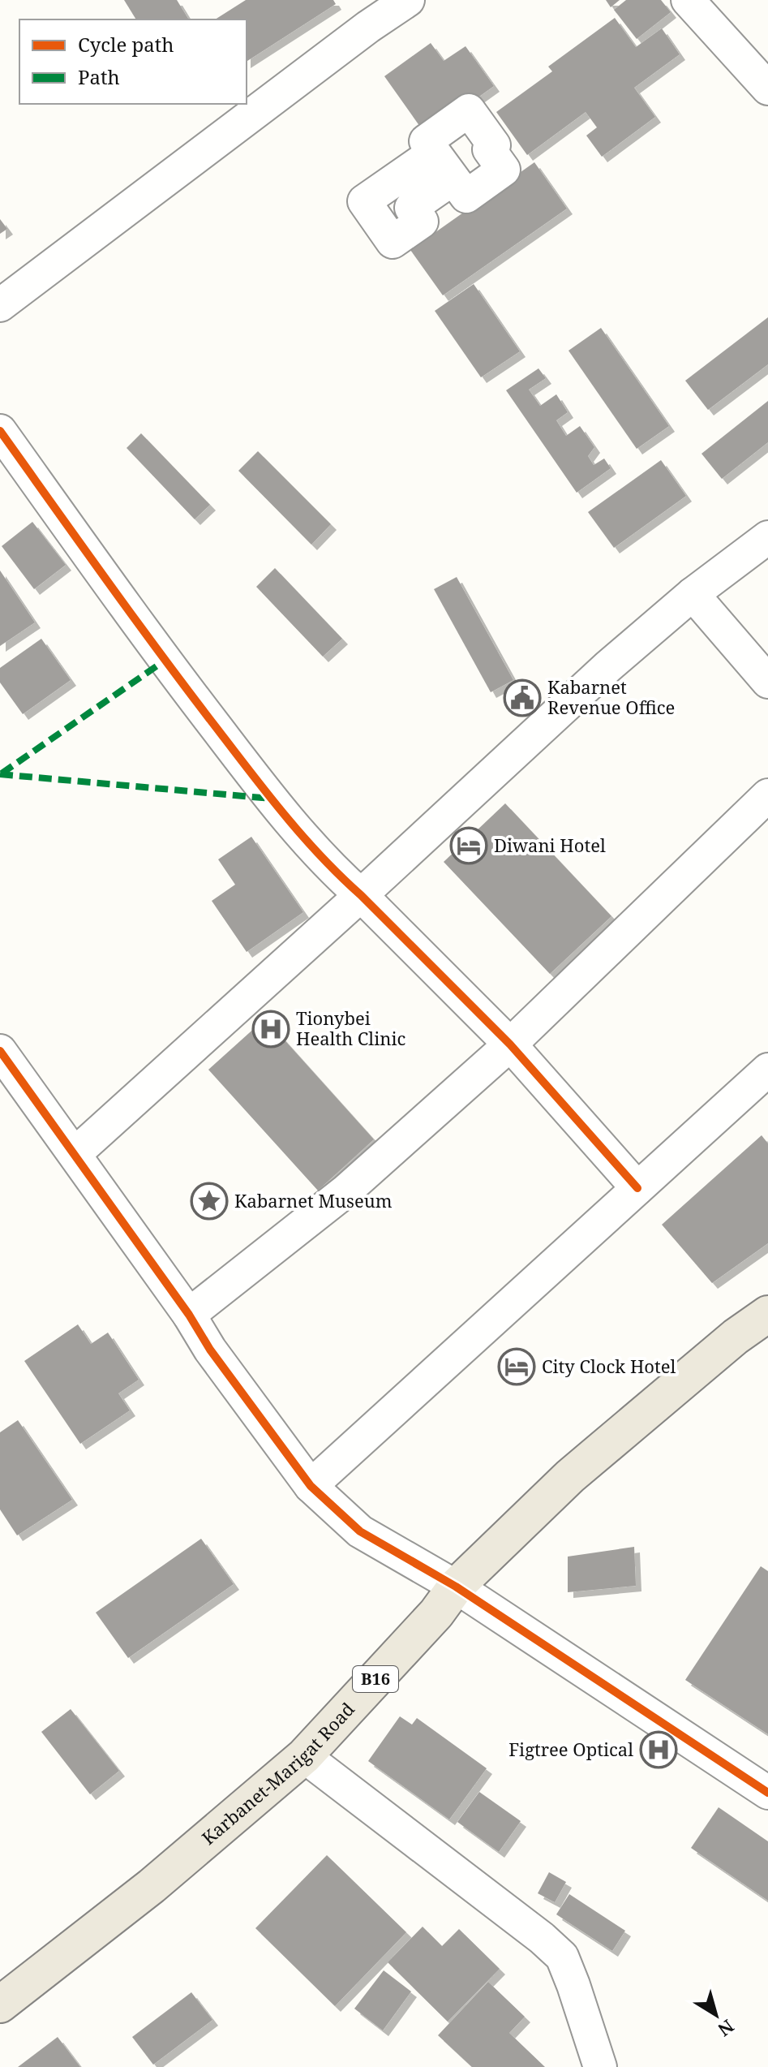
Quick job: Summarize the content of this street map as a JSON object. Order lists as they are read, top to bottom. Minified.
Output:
{"streets":{"main road":["B16","Karbanet-Marigat Road"]},"places":{"public building":["Kabarnet Revenue Office"],"hotel":["Diwani Hotel","City Clock Hotel"],"hospital":["Tionybei Health Clinic","Figtree Optical"],"place":["Kabarnet Museum"]},"legend":["Cycle path","Path"],"north":"bottom right"}
